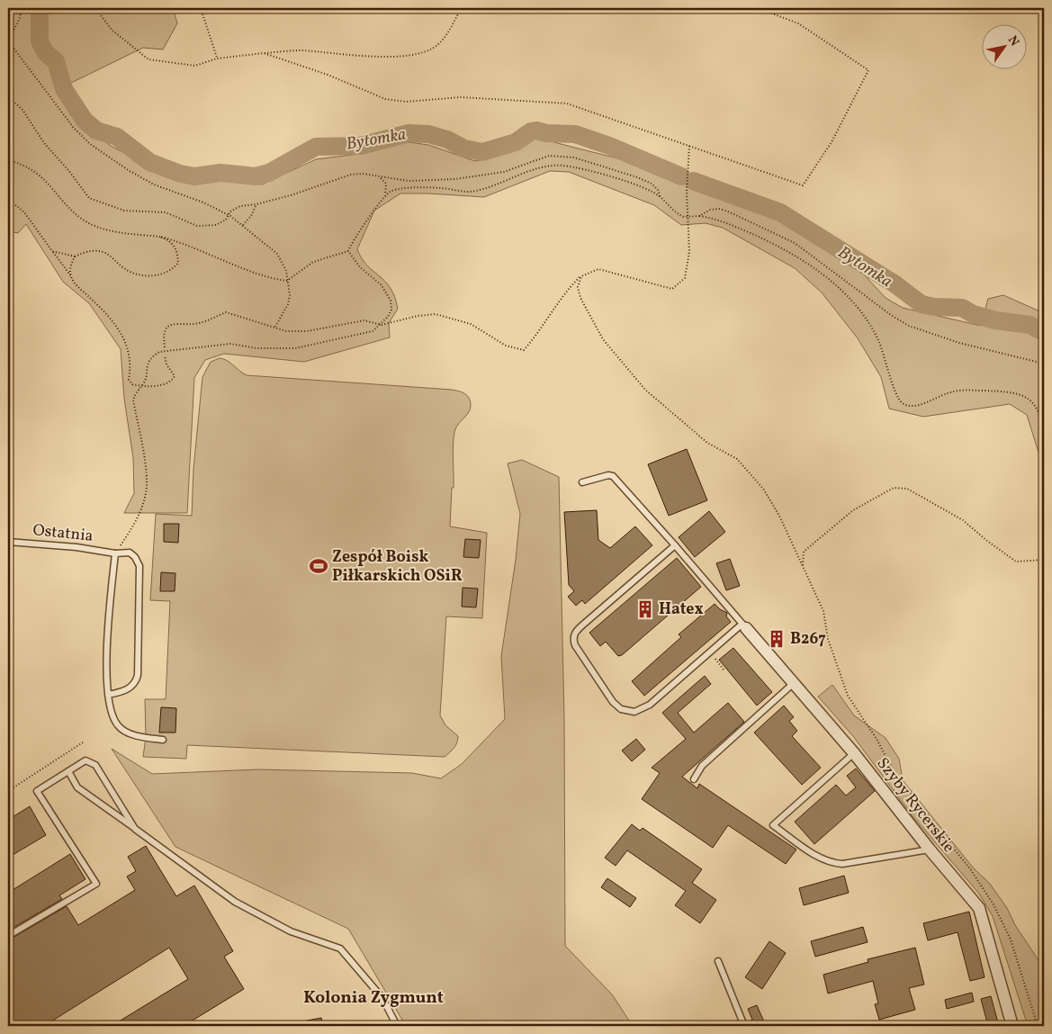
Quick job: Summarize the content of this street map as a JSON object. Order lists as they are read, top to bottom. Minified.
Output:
{"streets":{"street":["Szyby Rycerskie"],"lane":["Ostatnia"]},"districts":["Kolonia Zygmunt"],"water":["Bytomka"],"places":{"sports":["Zespół Boisk Piłkarskich OSiR"],"building":["Hatex","B267"]},"north":"top right"}
